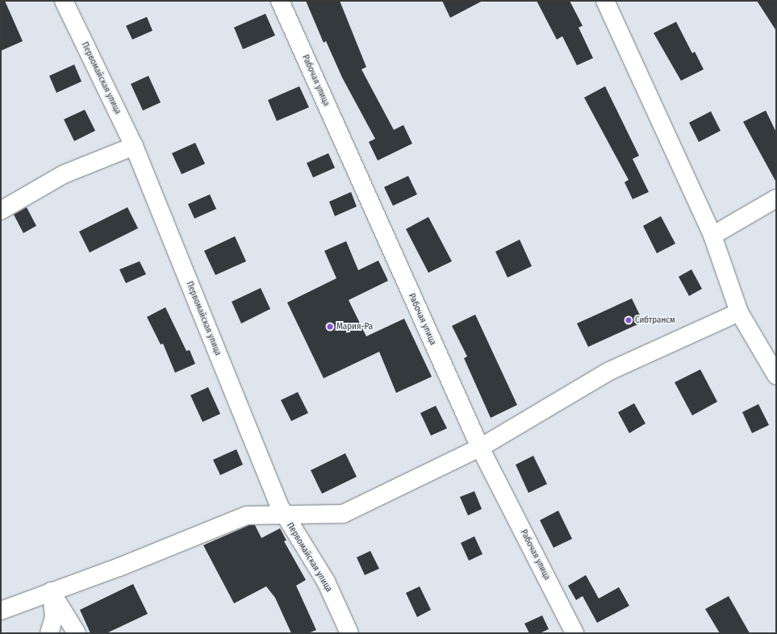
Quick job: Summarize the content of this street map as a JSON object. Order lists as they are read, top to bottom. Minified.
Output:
{"streets":{"street":["Первомайская улица","Рабочая улица"]},"places":["Сибтрансм","Мария-Ра"]}
